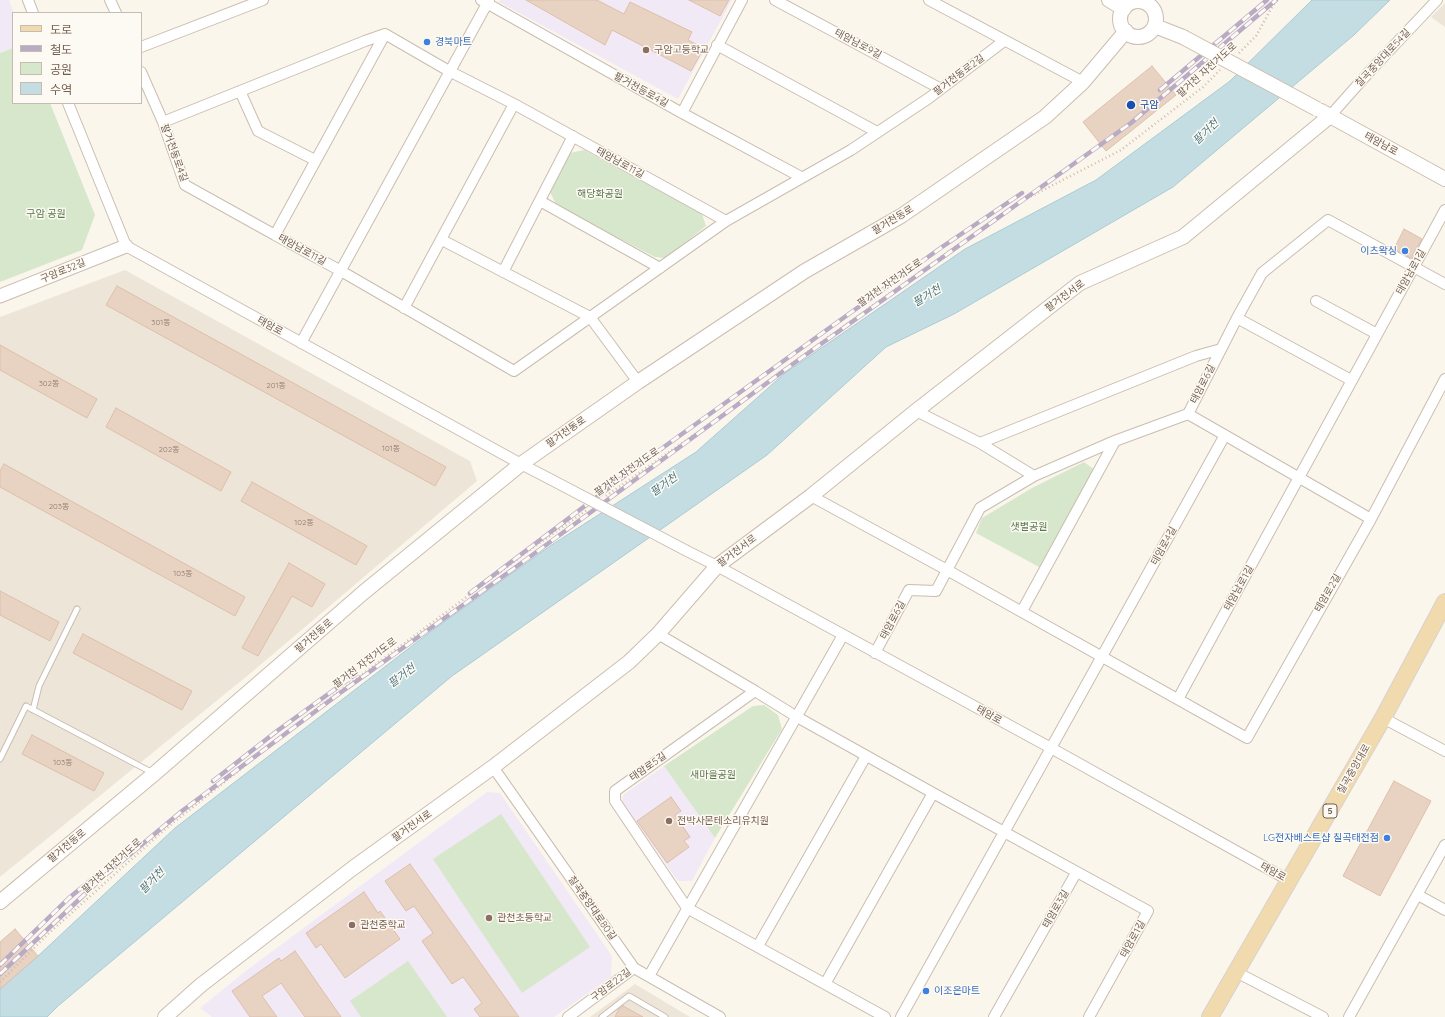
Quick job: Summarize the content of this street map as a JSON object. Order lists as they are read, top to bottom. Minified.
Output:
{"streets":{"main road":["태암남로","팔거천동로","팔거천서로","칠곡중앙대로","5"],"street":["태암남로9길","칠곡중앙대로54길","팔거천동로2길","팔거천동로4길","태암남로11길","구암로32길","태암남로1길","태암로","태암로6길","태암로4길","태암로2길","태암로5길","칠곡중앙대로80길","태암로3길","태암로1길","구암로22길"],"path":["팔거천 자전거도로"]},"crossings":[["태암남로9길","팔거천동로2길"],["칠곡중앙대로54길","태암남로"],["칠곡중앙대로54길","팔거천서로"],["팔거천동로4길","태암남로11길"],["태암남로","팔거천동로"],["태암남로","팔거천서로"],["팔거천동로","태암로"],["구암로32길","태암로"],["태암남로1길","태암로6길"],["태암남로1길","태암로2길"],["팔거천서로","태암로"],["팔거천서로","칠곡중앙대로80길"],["태암로","태암로6길"],["태암로","태암로4길"],["태암로","칠곡중앙대로"],["칠곡중앙대로80길","구암로22길"],["태암로3길","태암로1길"]],"water":["팔거천"],"parks":["해당화공원","구암 공원","샛별공원","새마을공원"],"places":["경북마트","구암고등학교","구암","이츠왁싱","전박사몬테소리유치원","LG전자베스트샵 칠곡태전점","관천초등학교","관천중학교","이조은마트"],"house_numbers":["301동","302동","201동","101동","202동","203동","102동","103동","103동"],"legend":["도로","철도","공원","수역"]}
